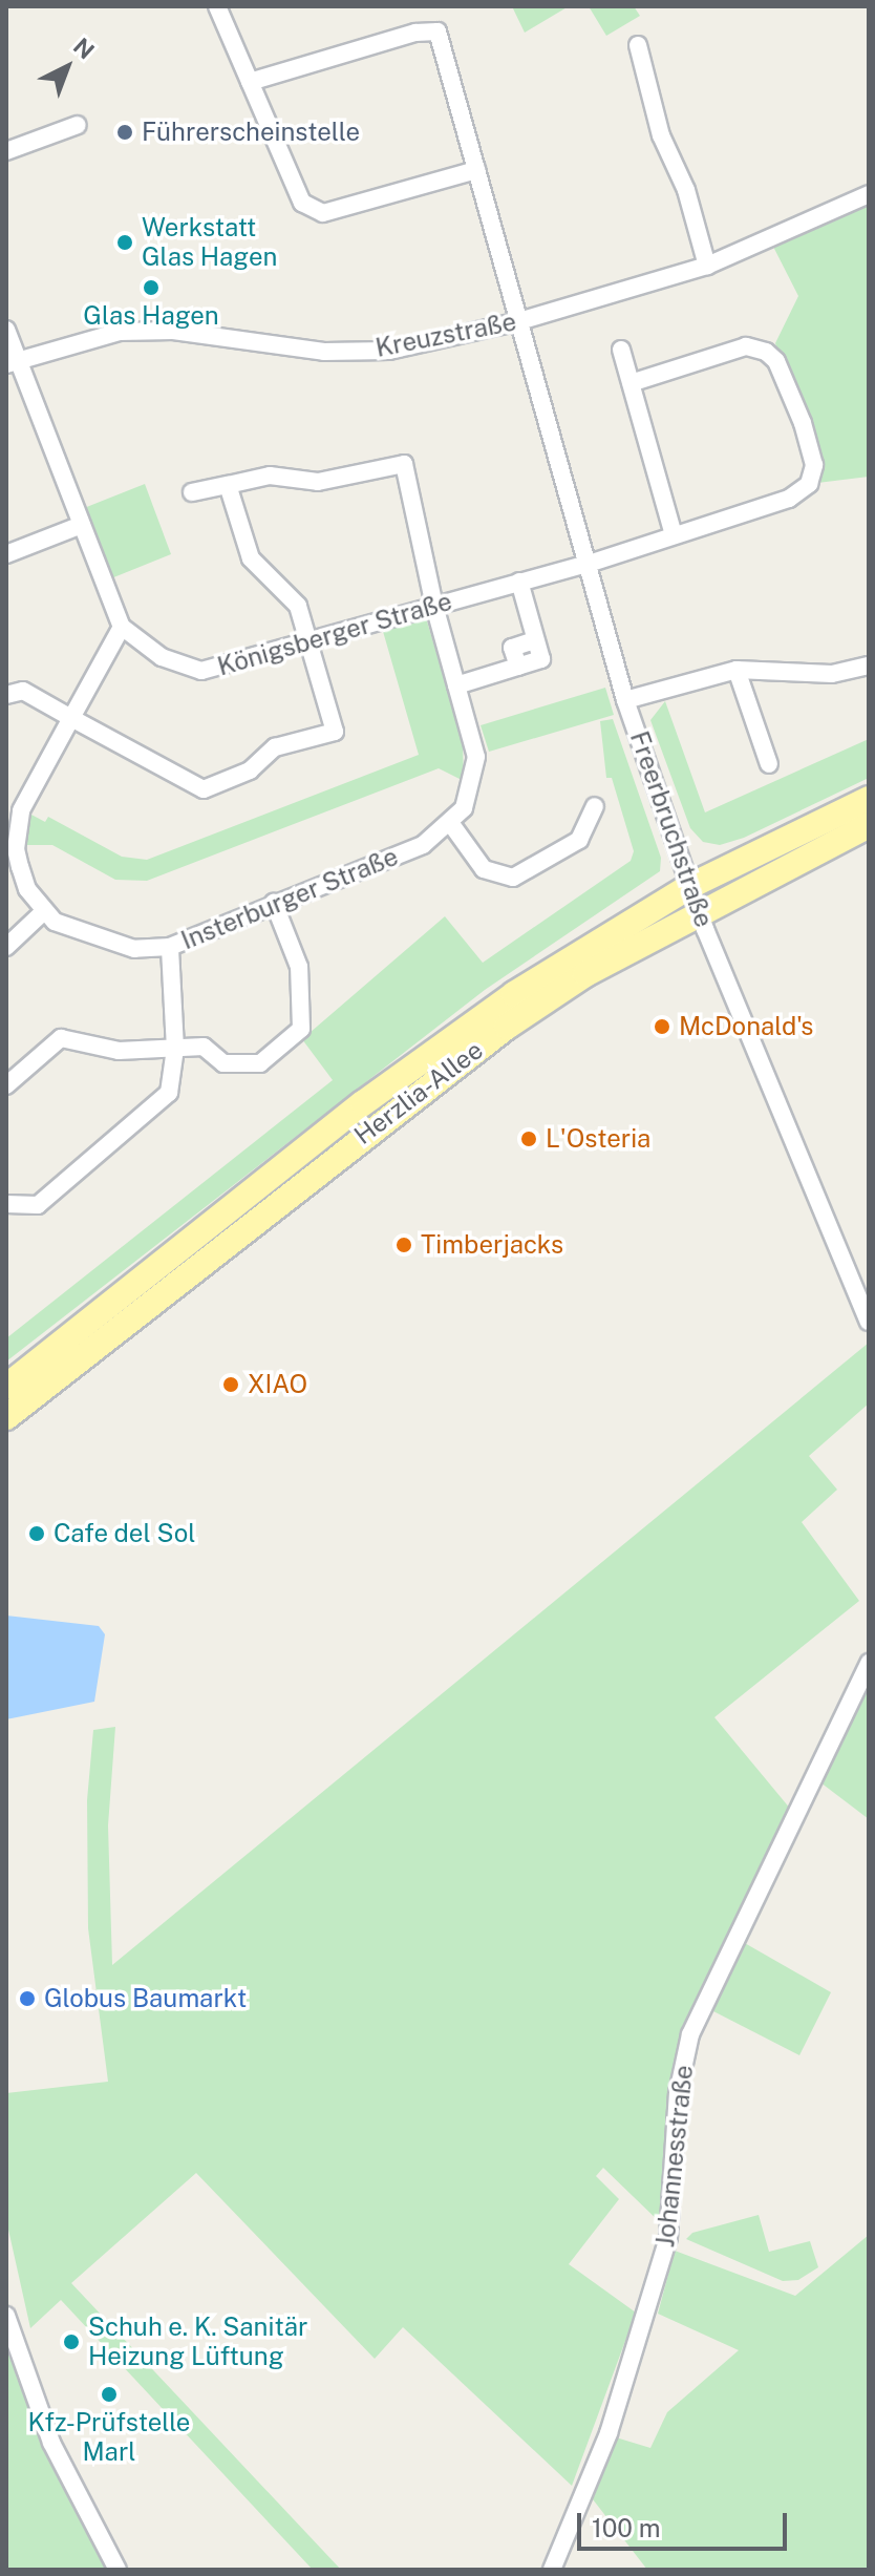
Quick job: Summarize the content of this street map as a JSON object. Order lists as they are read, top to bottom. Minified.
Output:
{"streets":{"main road":["Herzlia-Allee"],"street":["Kreuzstraße","Königsberger Straße","Freerbruchstraße","Insterburger Straße","Johannesstraße"]},"crossings":[["Kreuzstraße","Freerbruchstraße"],["Königsberger Straße","Freerbruchstraße"],["Königsberger Straße","Insterburger Straße"],["Freerbruchstraße","Herzlia-Allee"]],"places":["Führerscheinstelle","Werkstatt Glas Hagen","Glas Hagen","McDonald's","L'Osteria","Timberjacks","XIAO","Cafe del Sol","Globus Baumarkt","Schuh e. K. Sanitär Heizung Lüftung","Kfz-Prüfstelle Marl"],"scale_bar":"100 m","north":"top right"}
